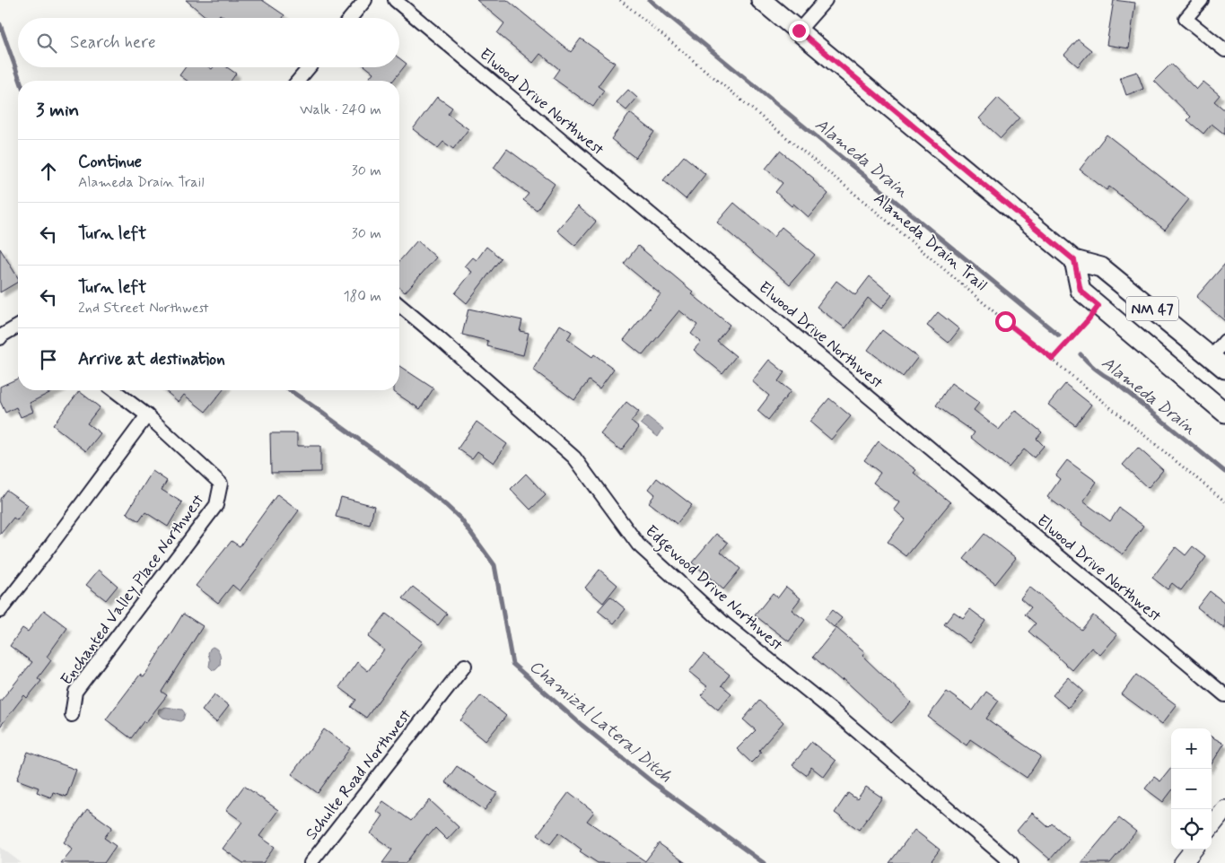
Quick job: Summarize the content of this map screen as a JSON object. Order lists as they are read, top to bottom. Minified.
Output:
{"streets":{"main road":["NM 47"],"street":["Elwood Drive Northwest","Edgewood Drive Northwest","Enchanted Valley Place Northwest","Schulte Road Northwest"],"path":["Alameda Drain Trail"]},"water":["Alameda Drain","Chamizal Lateral Ditch"],"page":{"search":"Search here","heading":["3 min","Walk · 240 m"],"list":[["Continue","Alameda Drain Trail","30 m"],["Turn left","30 m"],["Turn left","2nd Street Northwest","180 m"],"Arrive at destination"],"map_buttons":["+","−"]}}
